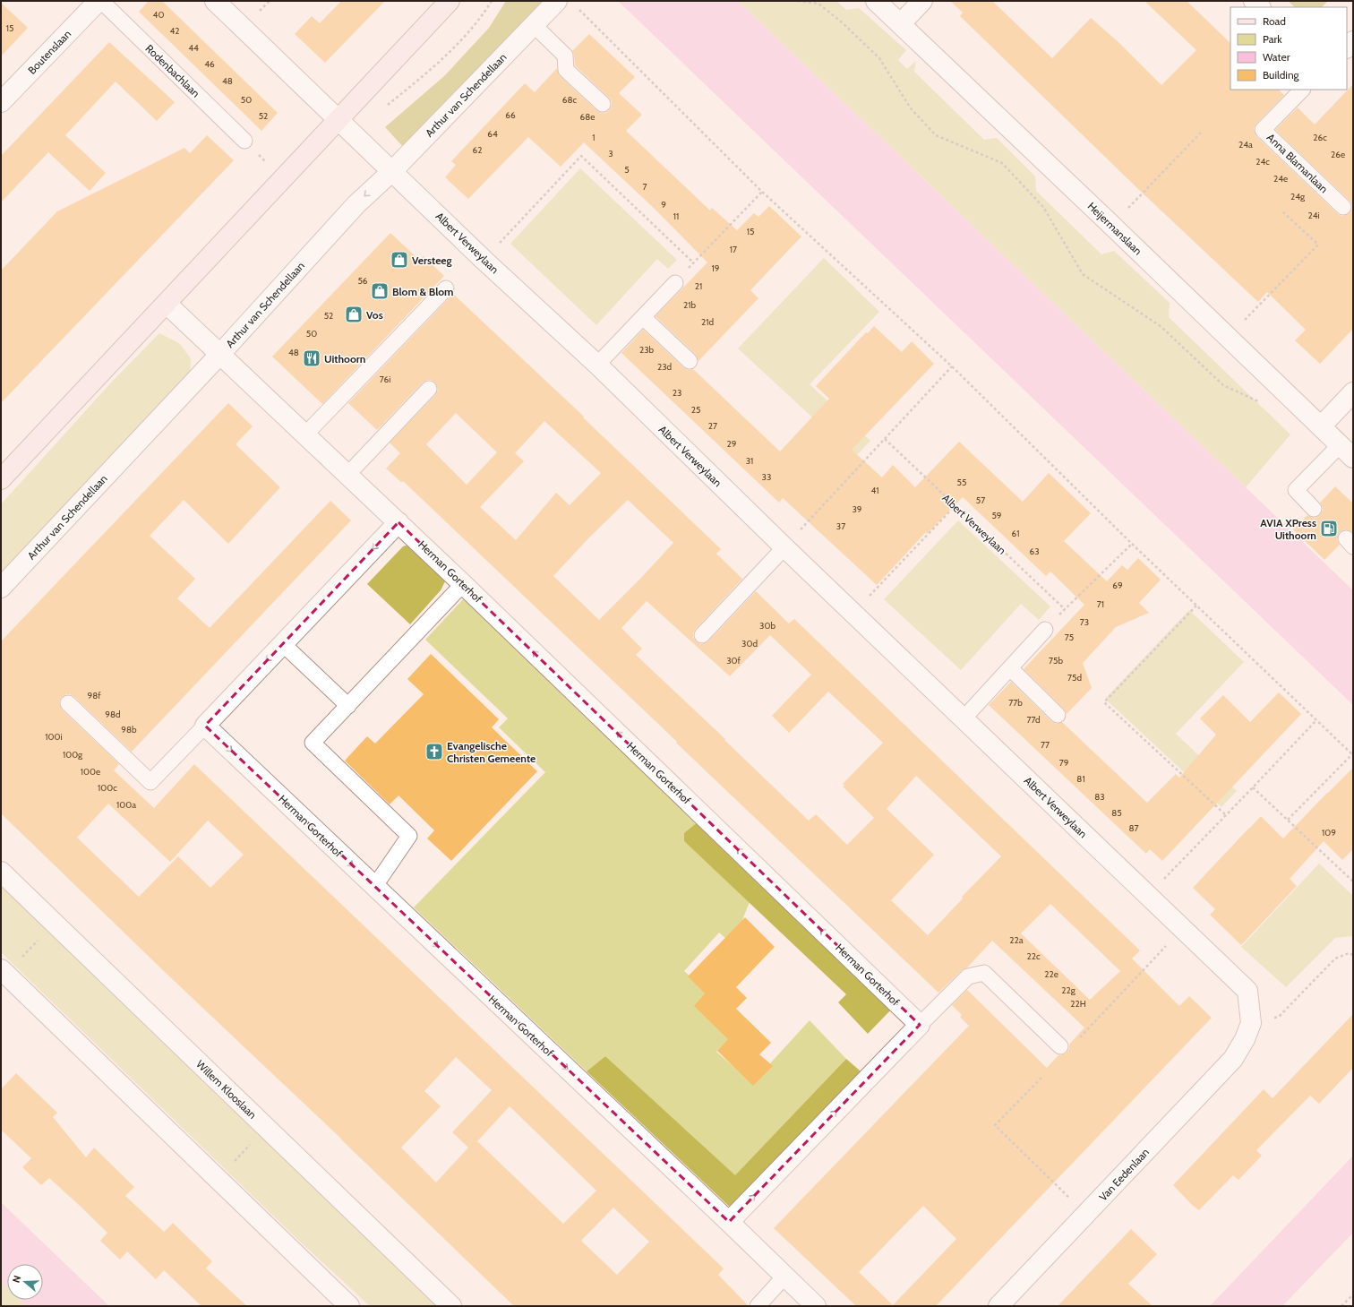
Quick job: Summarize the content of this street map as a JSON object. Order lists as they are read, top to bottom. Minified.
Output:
{"streets":{"street":["Boutenslaan","Arthur van Schendellaan","Heijermanslaan","Albert Verweylaan","Herman Gorterhof","Willem Klooslaan","Van Eedenlaan"],"lane":["Rodenbachlaan","Anna Blamanlaan"]},"crossings":[["Boutenslaan","Rodenbachlaan"],["Arthur van Schendellaan","Albert Verweylaan"],["Arthur van Schendellaan","Herman Gorterhof"],["Albert Verweylaan","Van Eedenlaan"]],"places":{"shop":["Versteeg","Blom & Blom","Vos"],"restaurant":["Uithoorn"],"fuel station":["AVIA XPress Uithoorn"],"church":["Evangelische Christen Gemeente"]},"house_numbers":["40","15","42","44","46","48","50","68c","66","52","68e","64","1","26c","24a","62","3","26e","24c","5","24e","7","24g","9","24i","11","15","17","19","56","21","21b","52","21d","50","23b","48","23d","76i","23","25","27","29","31","33","55","41","57","39","59","37","61","63","69","71","73","30b","75","30d","30f","75b","75d","98f","77b","98d","77d","98b","100i","77","100g","79","100e","81","100c","83","100a","85","87","109","22a","22c","22e","22g","22H"],"legend":["Road","Park","Water","Building"],"north":"left"}
